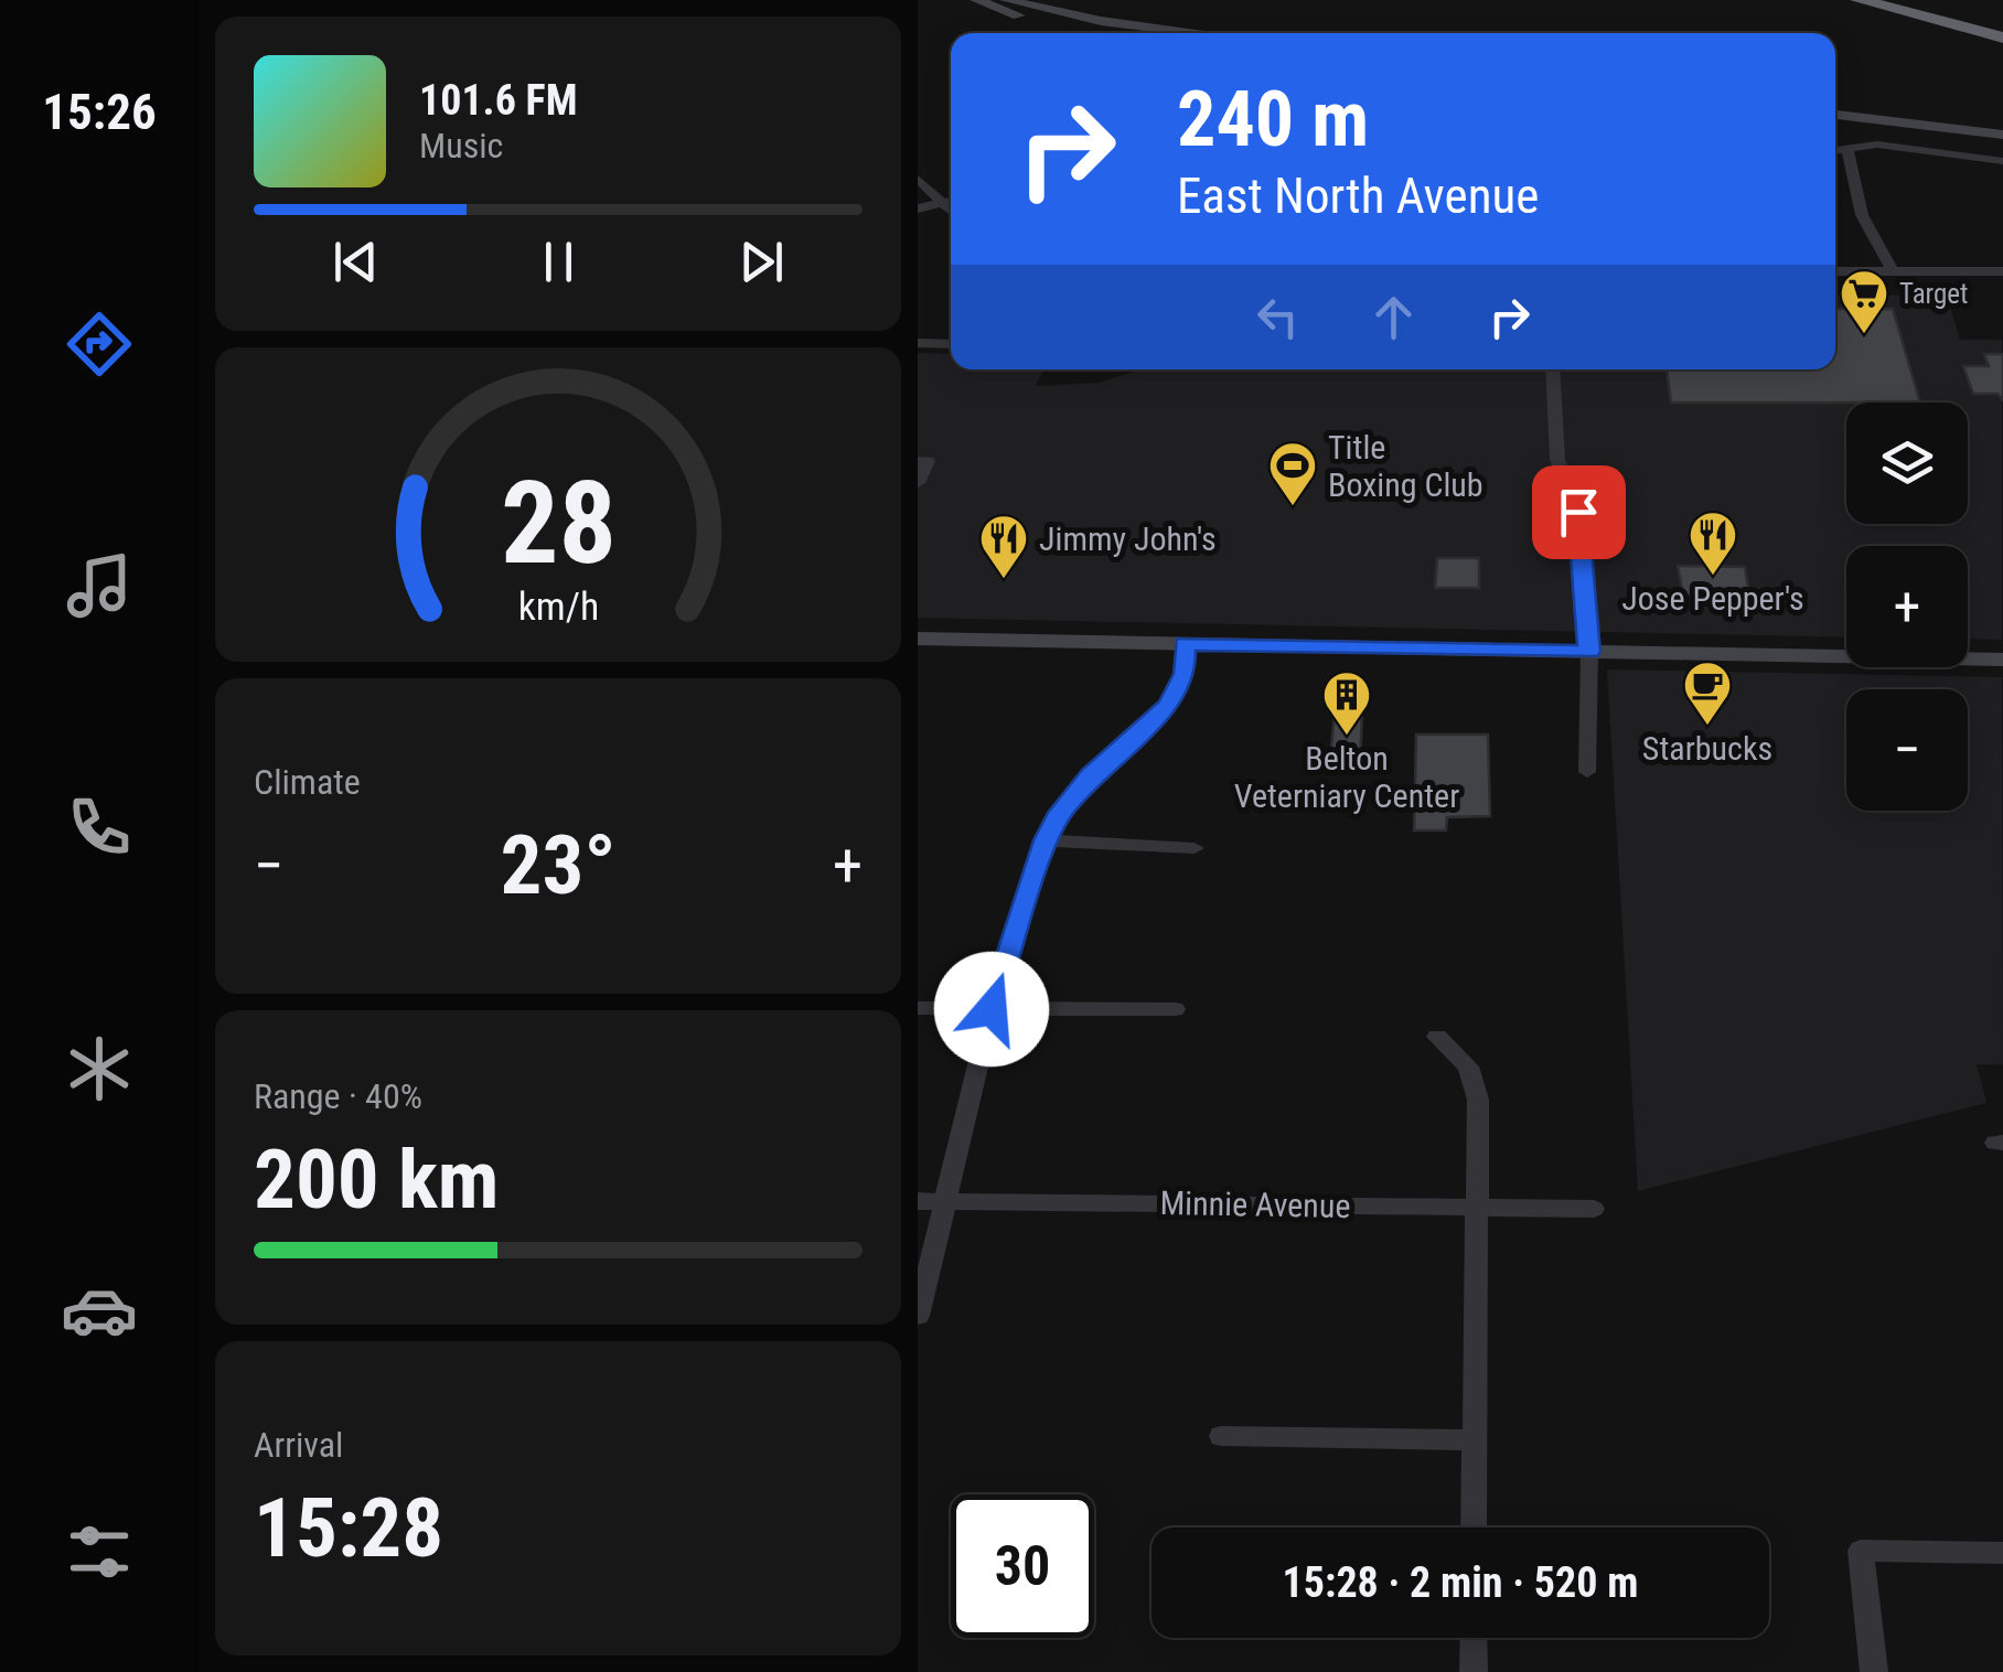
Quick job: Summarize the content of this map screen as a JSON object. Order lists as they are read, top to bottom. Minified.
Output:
{"streets":{"street":["Minnie Avenue"]},"places":{"supermarket":["Target"],"sports":["Title Boxing Club"],"restaurant":["Jose Pepper's","Jimmy John's"],"cafe":["Starbucks"],"building":["Belton Veterniary Center"]},"page":{"tabs":"15:26","turn":["240 m","East North Avenue"],"song":["101.6 FM","Music"],"map_buttons":["+","−"],"tile":["Climate",["Range · 40%","200 km"],["Arrival","15:28"]],"heat":["−","23°","+"],"limit":"30","trip":"15:28 · 2 min · 520 m","gauge":["28","km/h"]}}
